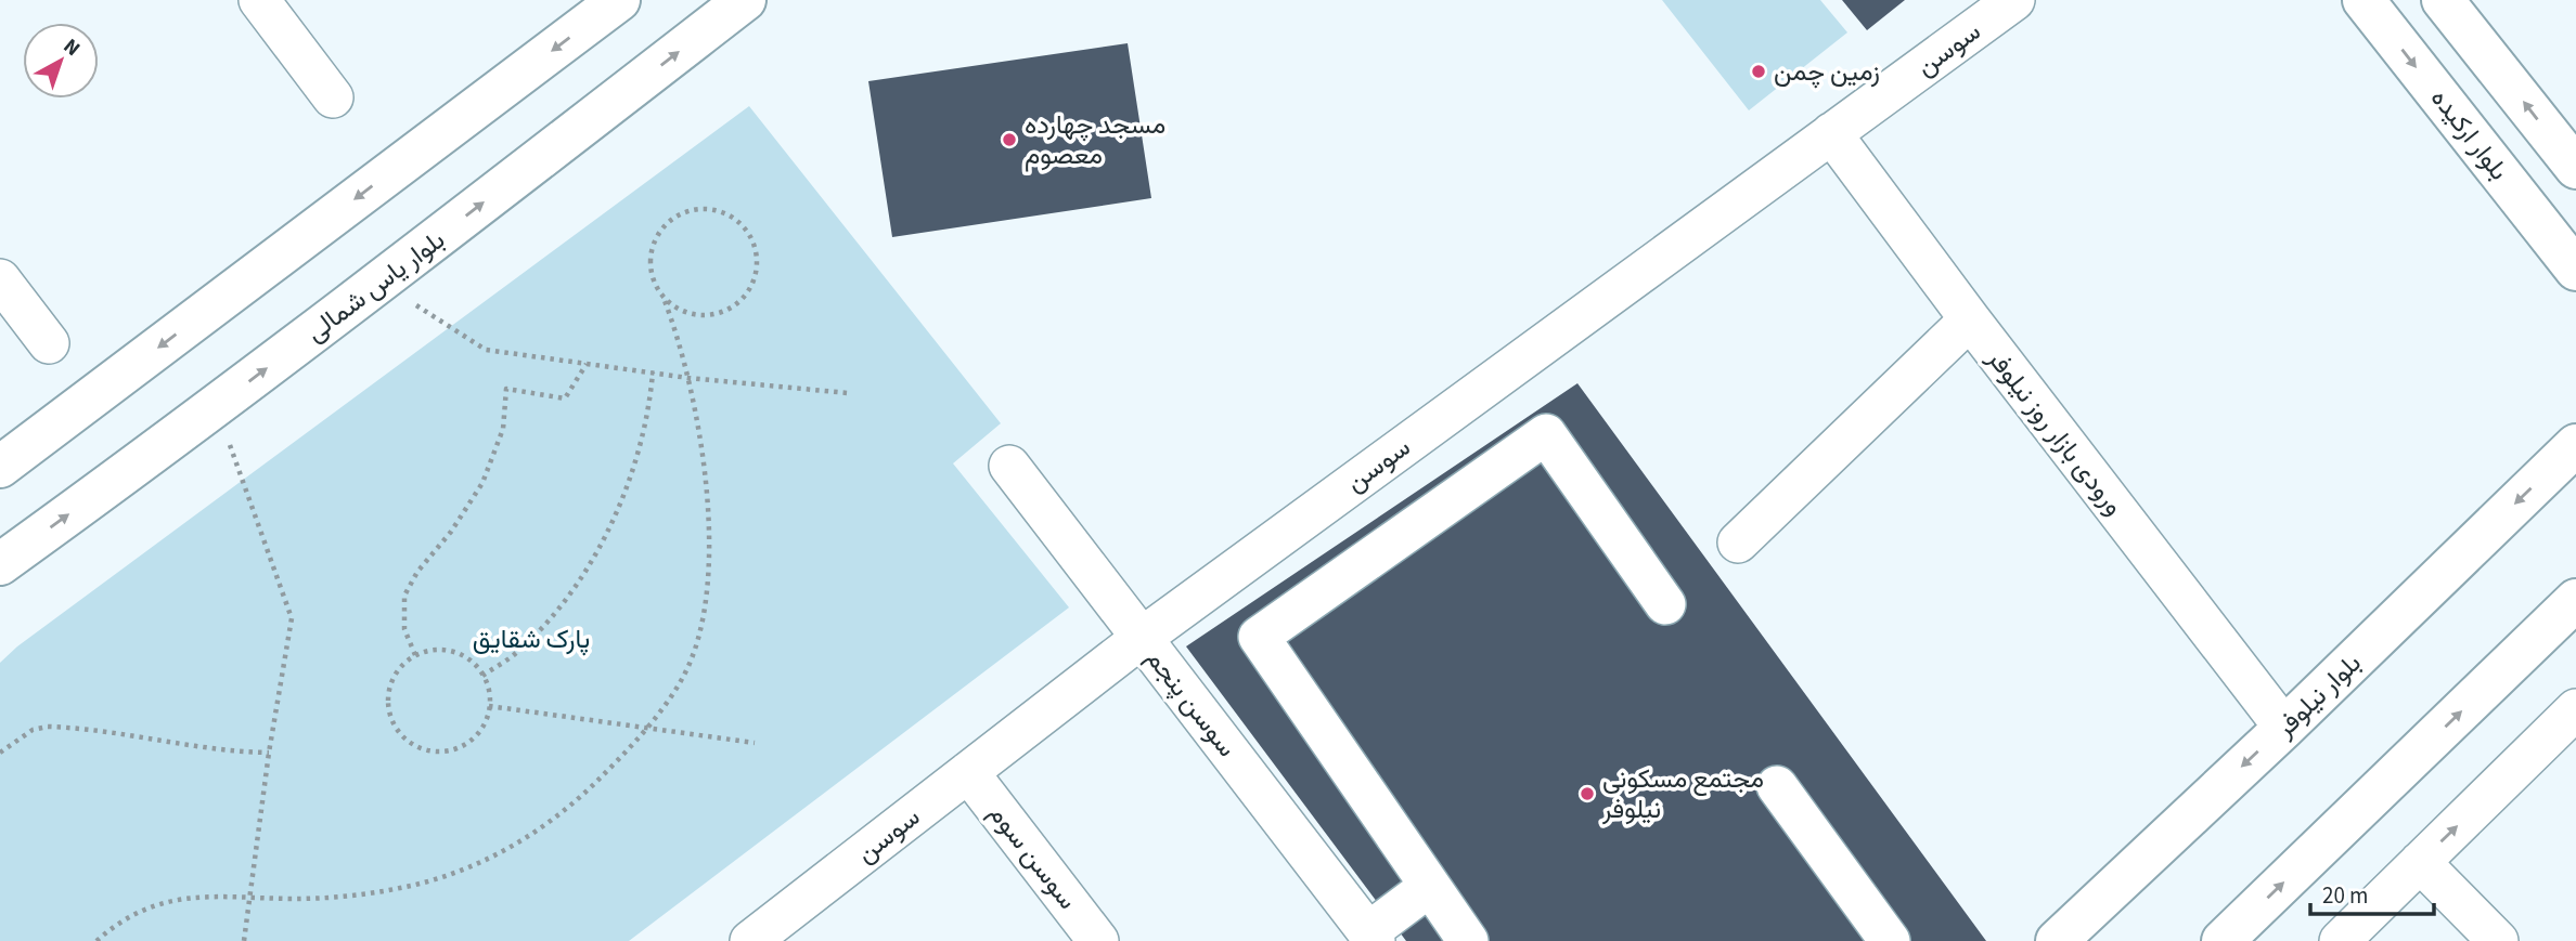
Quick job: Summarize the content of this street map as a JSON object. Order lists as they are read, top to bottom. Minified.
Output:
{"streets":{"street":["سوسن","بلوار ارکیده","بلوار یاس شمالی","ورودی بازار روز نیلوفر","بلوار نیلوفر","سوسن پنجم","سوسن سوم"]},"crossings":[["سوسن","ورودی بازار روز نیلوفر"],["سوسن","سوسن پنجم"],["سوسن","سوسن سوم"],["ورودی بازار روز نیلوفر","بلوار نیلوفر"]],"parks":["پارک شقایق"],"places":["زمین چمن","مسجد چهارده معصوم","مجتمع مسکونی نیلوفر"],"scale_bar":"20 m","north":"top right"}
